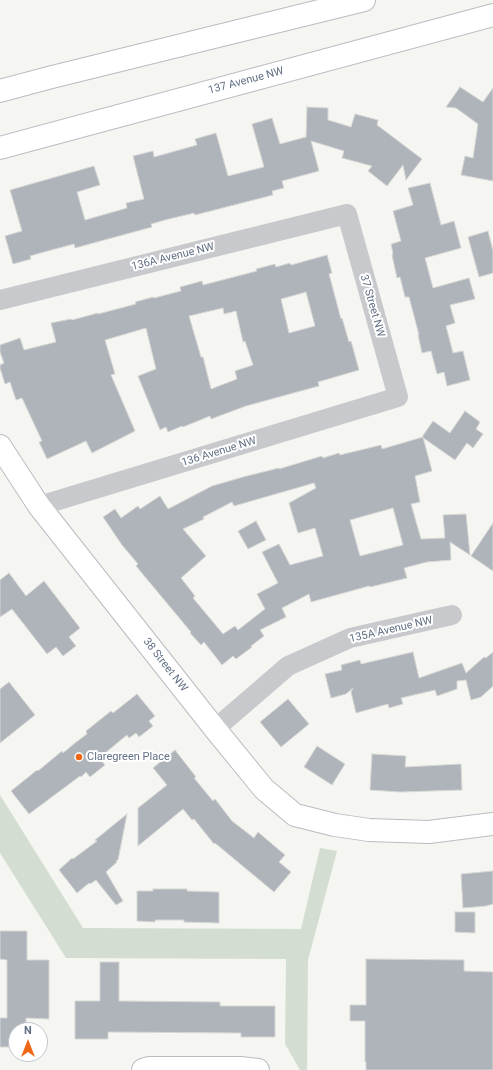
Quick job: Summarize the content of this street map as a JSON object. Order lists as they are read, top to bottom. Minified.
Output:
{"streets":{"main road":["137 Avenue NW","38 Street NW"],"street":["136A Avenue NW","37 Street NW","136 Avenue NW","135A Avenue NW"]},"crossings":[["136A Avenue NW","37 Street NW"],["37 Street NW","136 Avenue NW"],["136 Avenue NW","38 Street NW"],["135A Avenue NW","38 Street NW"]],"places":["Claregreen Place"],"north":"top"}
